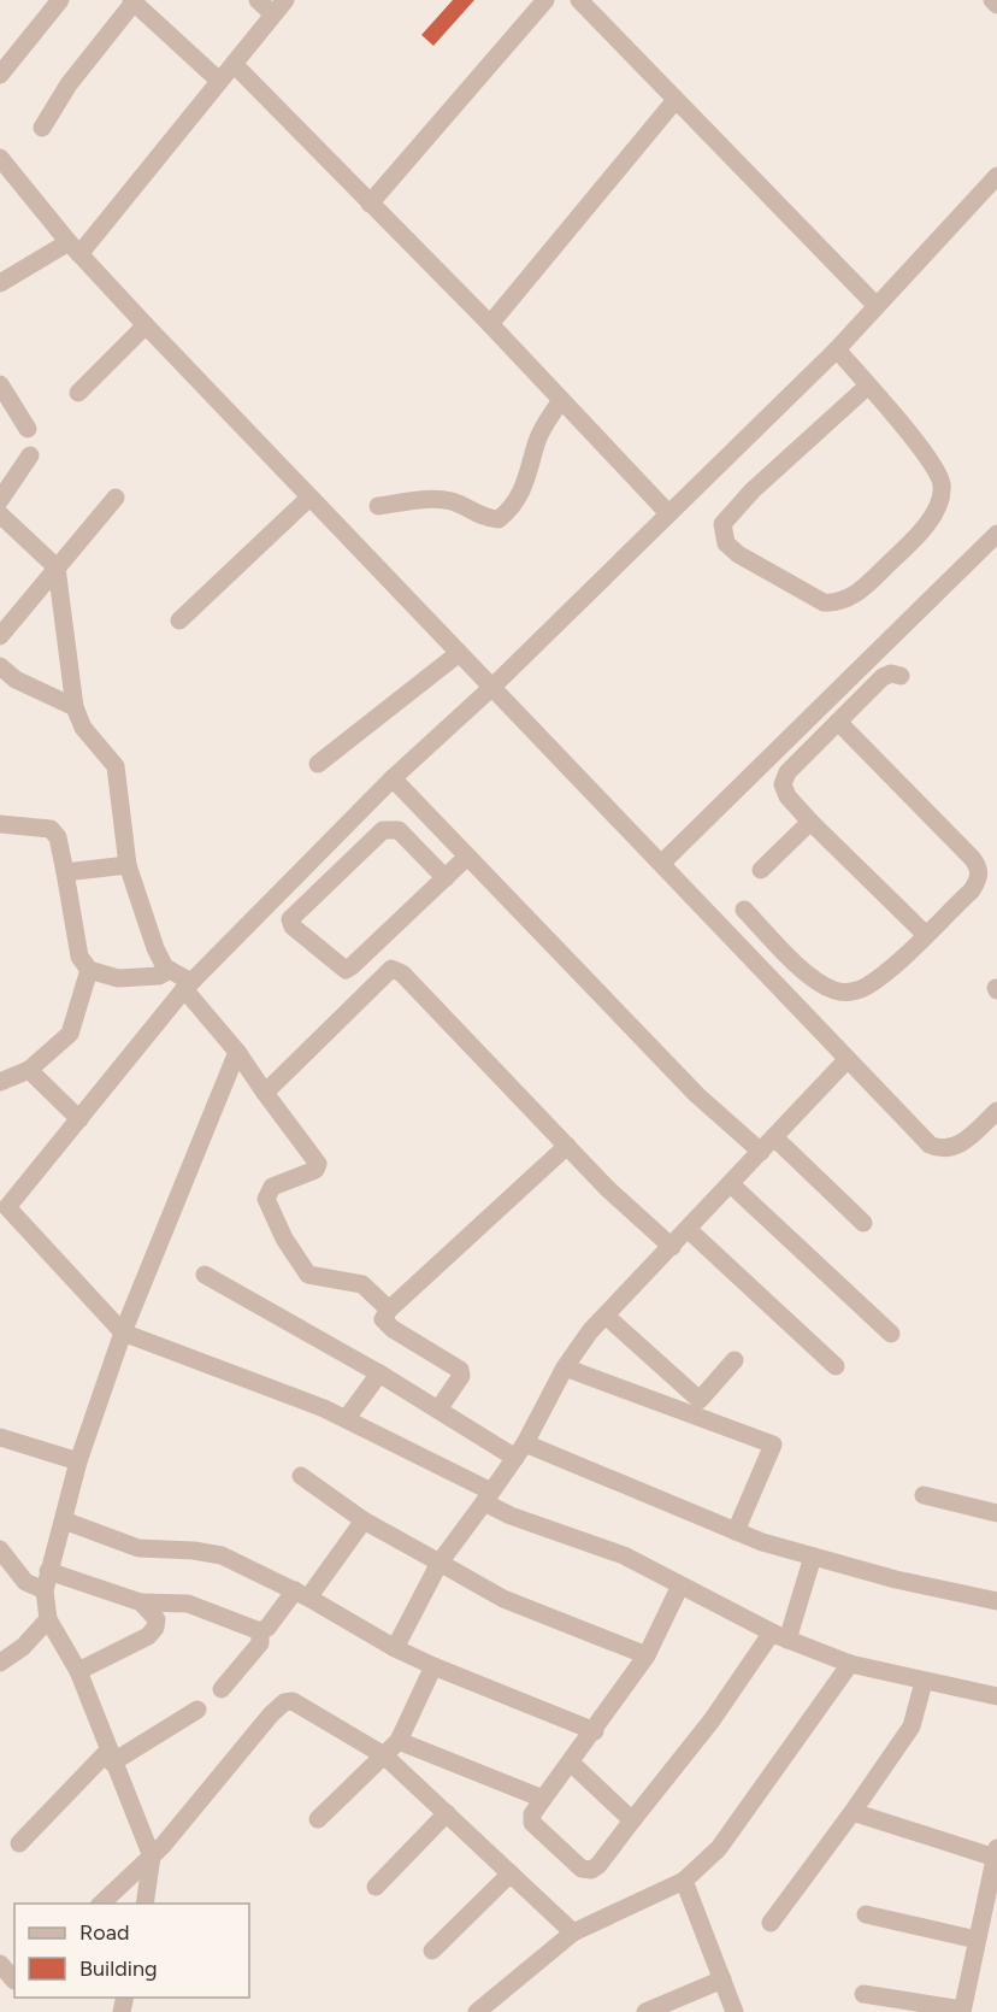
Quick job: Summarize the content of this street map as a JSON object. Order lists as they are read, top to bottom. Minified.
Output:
{"legend":["Road","Building"]}
